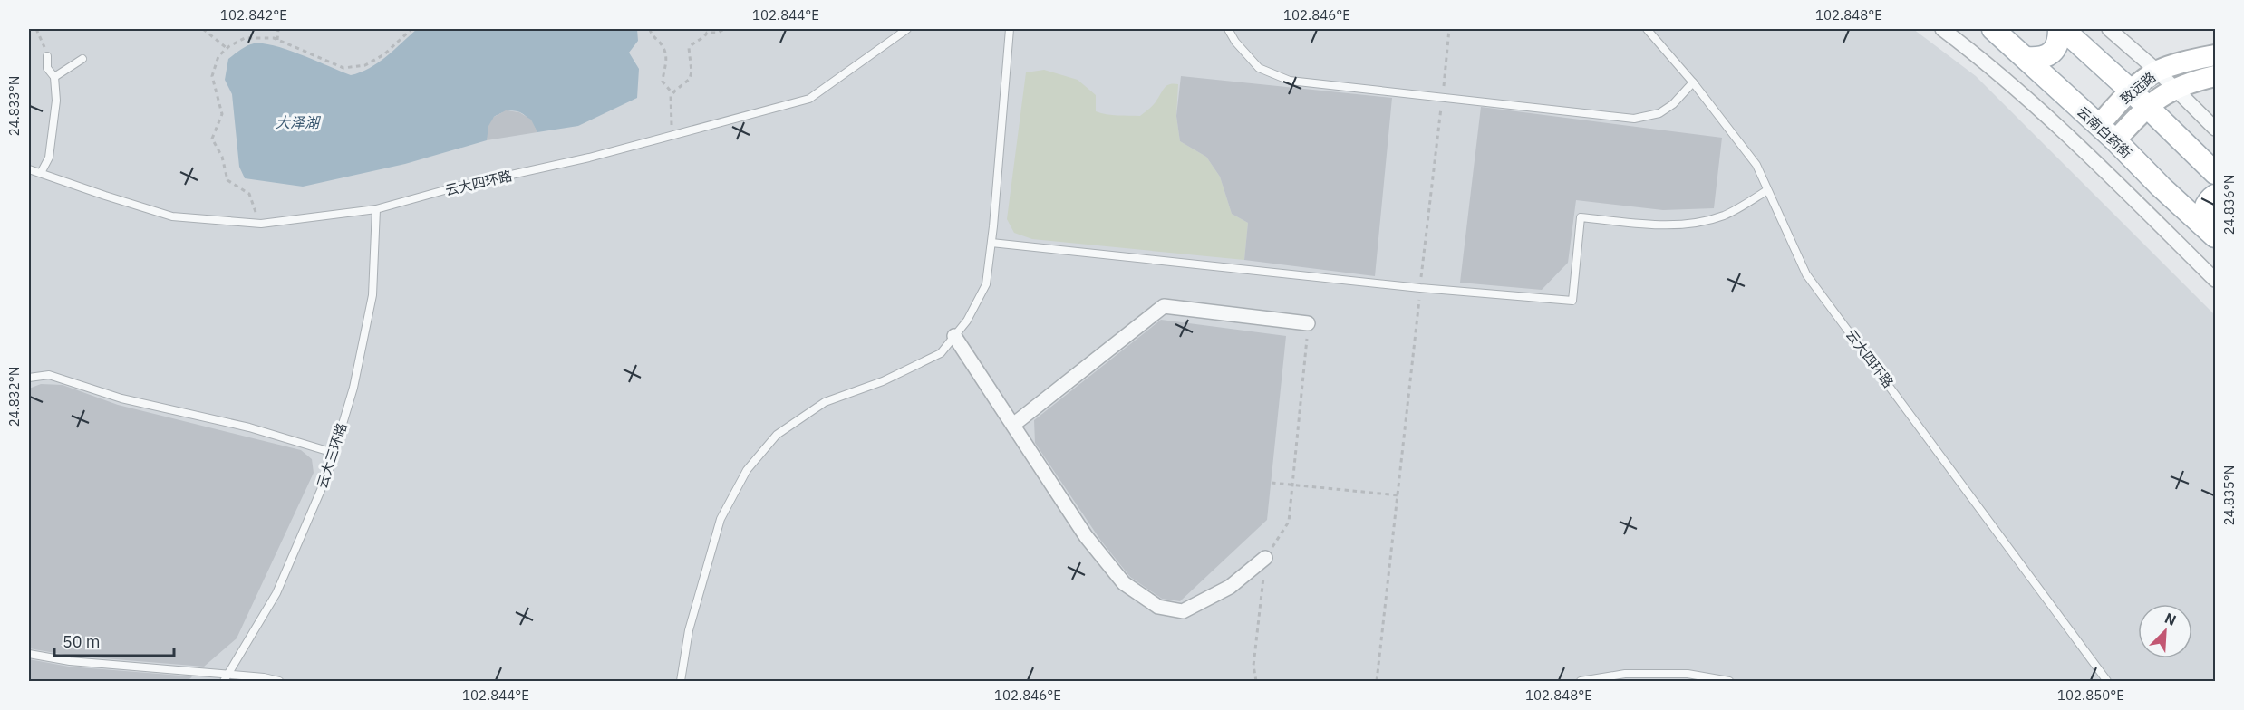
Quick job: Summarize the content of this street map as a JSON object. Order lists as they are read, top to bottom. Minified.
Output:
{"streets":{"main road":["致远路","云南白药街"],"lane":["云大四环路","云大三环路"]},"crossings":[["致远路","云南白药街"],["云大四环路","云大三环路"]],"water":["大泽湖"],"scale_bar":"50 m","north":"top right","coordinates":["102.842°E","102.844°E","102.846°E","102.848°E","24.833°N","24.836°N","24.832°N","24.835°N","102.850°E"]}
